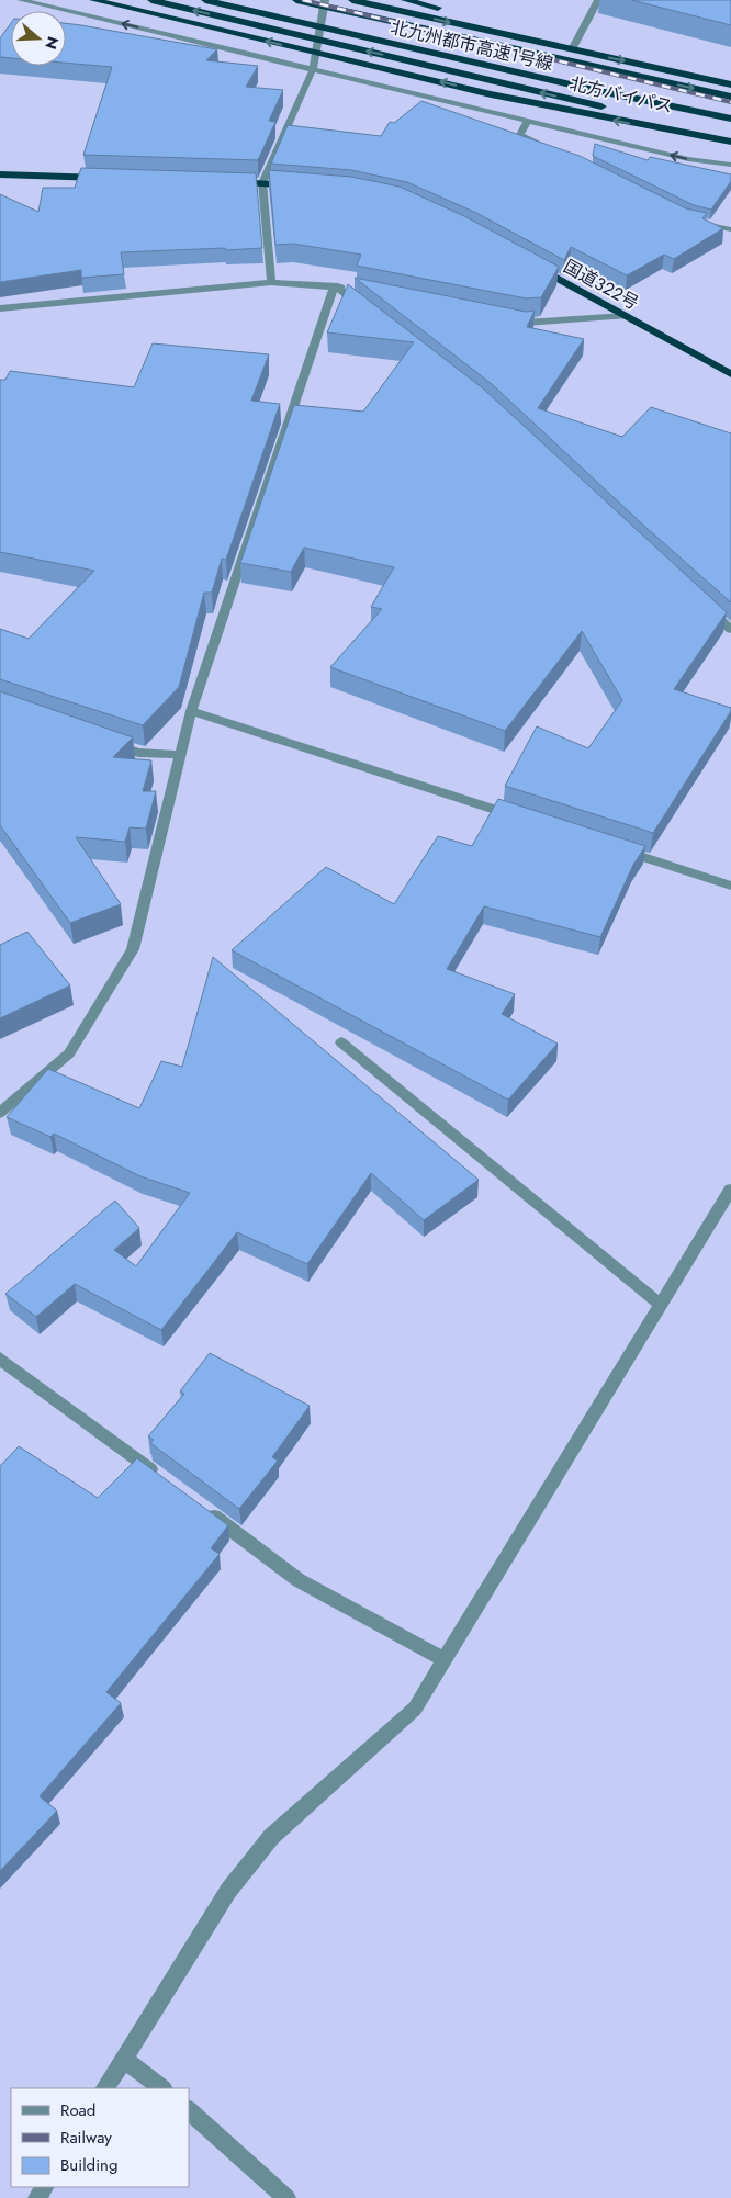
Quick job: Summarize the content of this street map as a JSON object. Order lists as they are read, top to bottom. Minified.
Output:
{"streets":{"highway":["北九州都市高速1号線","北方バイパス","国道322号"]},"legend":["Road","Railway","Building"],"north":"right"}
